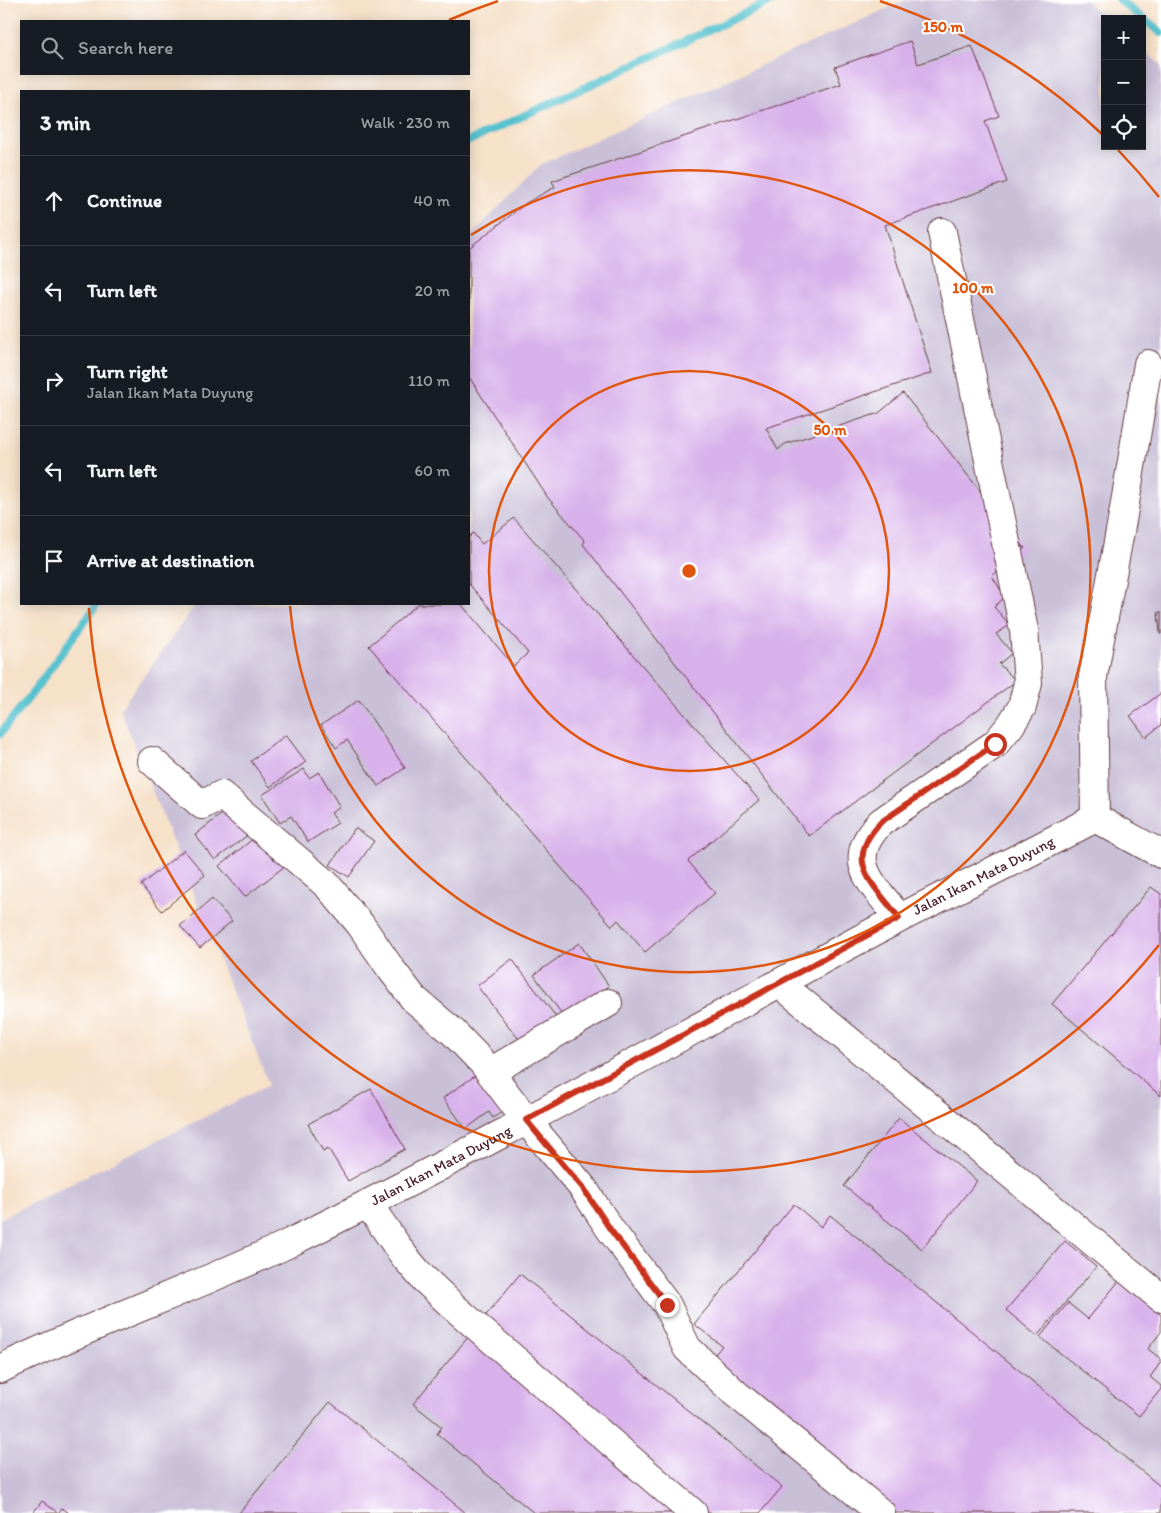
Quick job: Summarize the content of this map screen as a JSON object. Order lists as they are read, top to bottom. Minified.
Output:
{"streets":{"street":["Jalan Ikan Mata Duyung"]},"page":{"map_buttons":["+","−"],"search":"Search here","heading":["3 min","Walk · 230 m"],"list":[["Continue","40 m"],["Turn left","20 m"],["Turn right","Jalan Ikan Mata Duyung","110 m"],["Turn left","60 m"],"Arrive at destination"]},"rings":["150 m","100 m","50 m"]}
